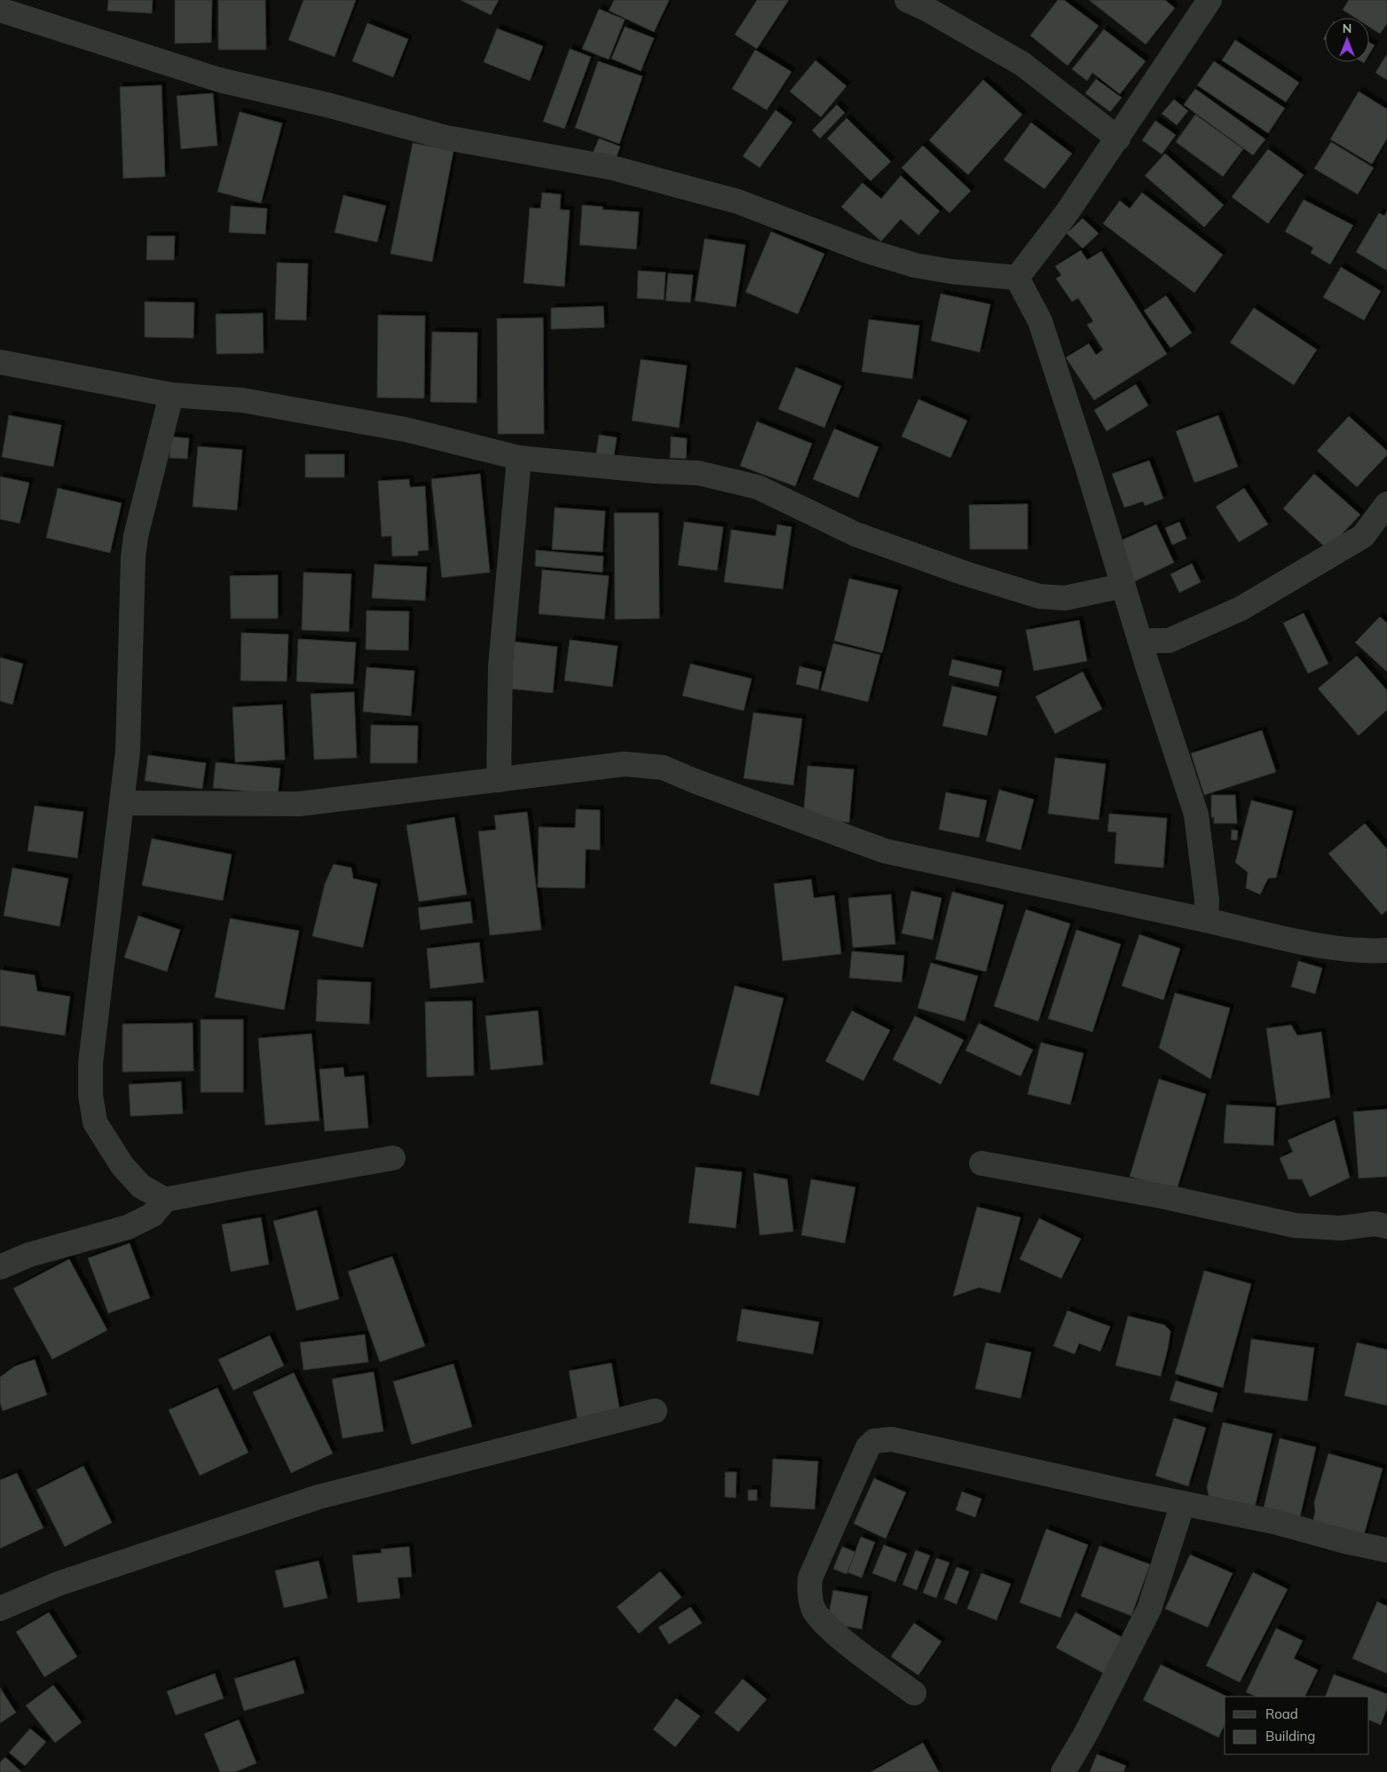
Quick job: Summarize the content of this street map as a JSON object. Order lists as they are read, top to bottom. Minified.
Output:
{"legend":["Road","Building"],"north":"top"}
